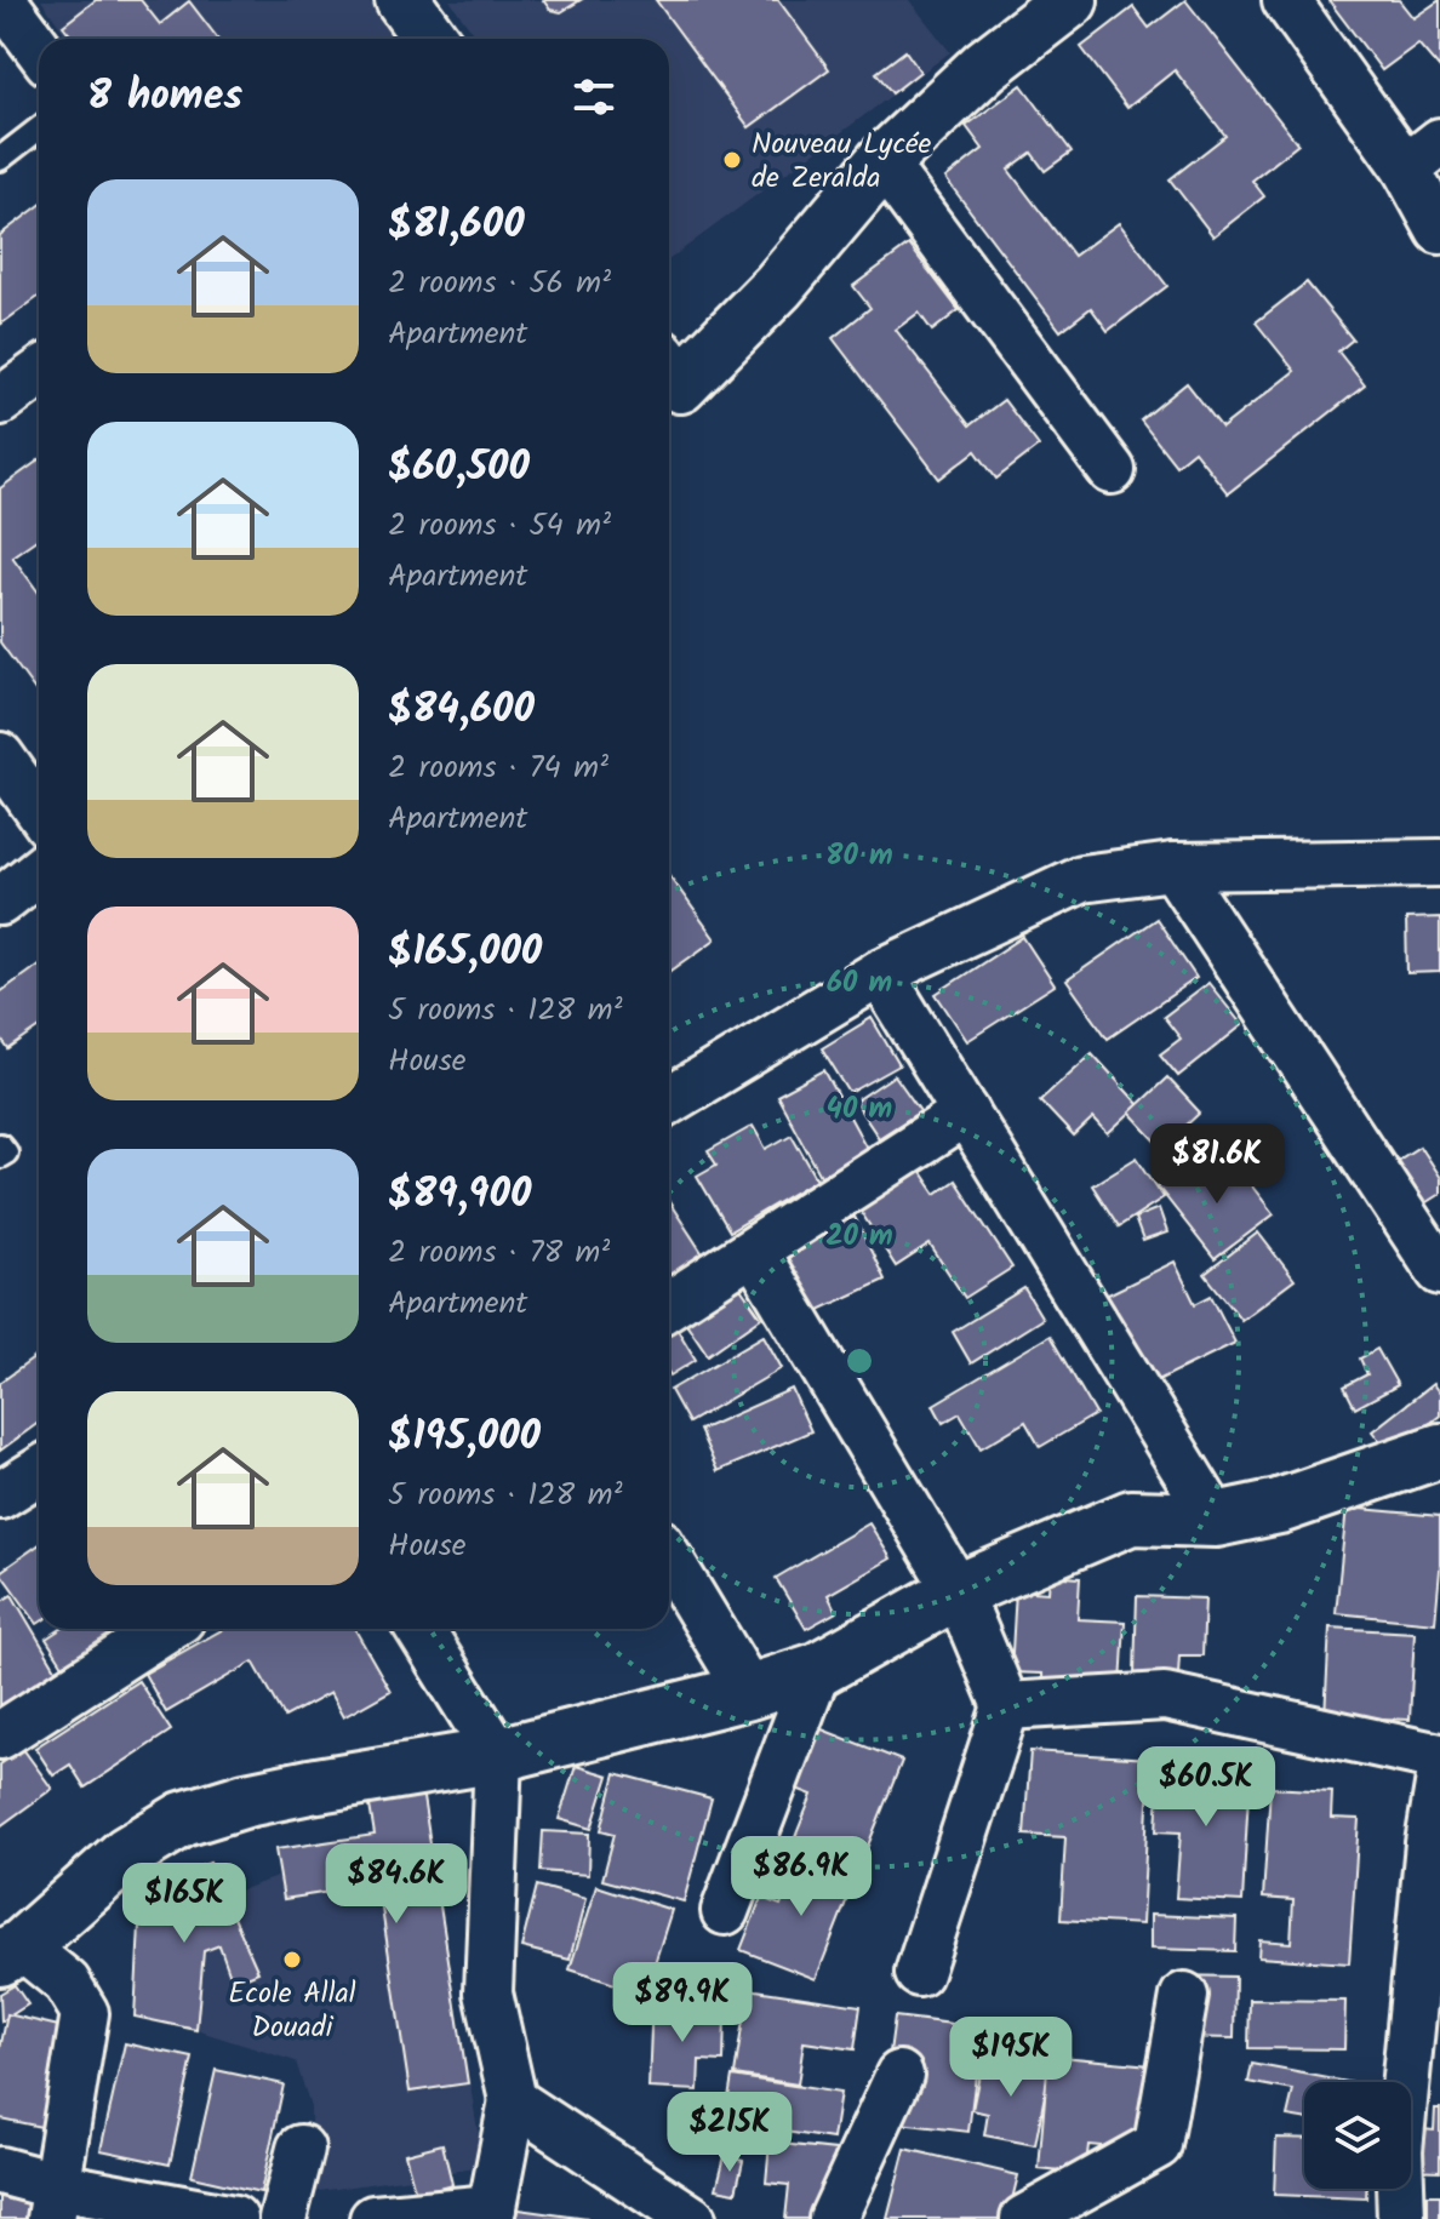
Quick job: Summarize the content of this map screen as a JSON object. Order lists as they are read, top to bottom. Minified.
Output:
{"places":["Nouveau Lycée de Zeralda","Ecole Allal Douadi"],"page":{"heading":"8 homes","list":[{"name":"$81,600","note":"2 rooms · 56 m² · Apartment"},{"name":"$60,500","note":"2 rooms · 54 m² · Apartment"},{"name":"$84,600","note":"2 rooms · 74 m² · Apartment"},{"name":"$165,000","note":"5 rooms · 128 m² · House"},{"name":"$89,900","note":"2 rooms · 78 m² · Apartment"},{"name":"$195,000","note":"5 rooms · 128 m² · House"}],"price":["$81.6K","$60.5K","$86.9K","$84.6K","$165K","$89.9K","$195K","$215K"]},"rings":["80 m","60 m","40 m","20 m"]}
